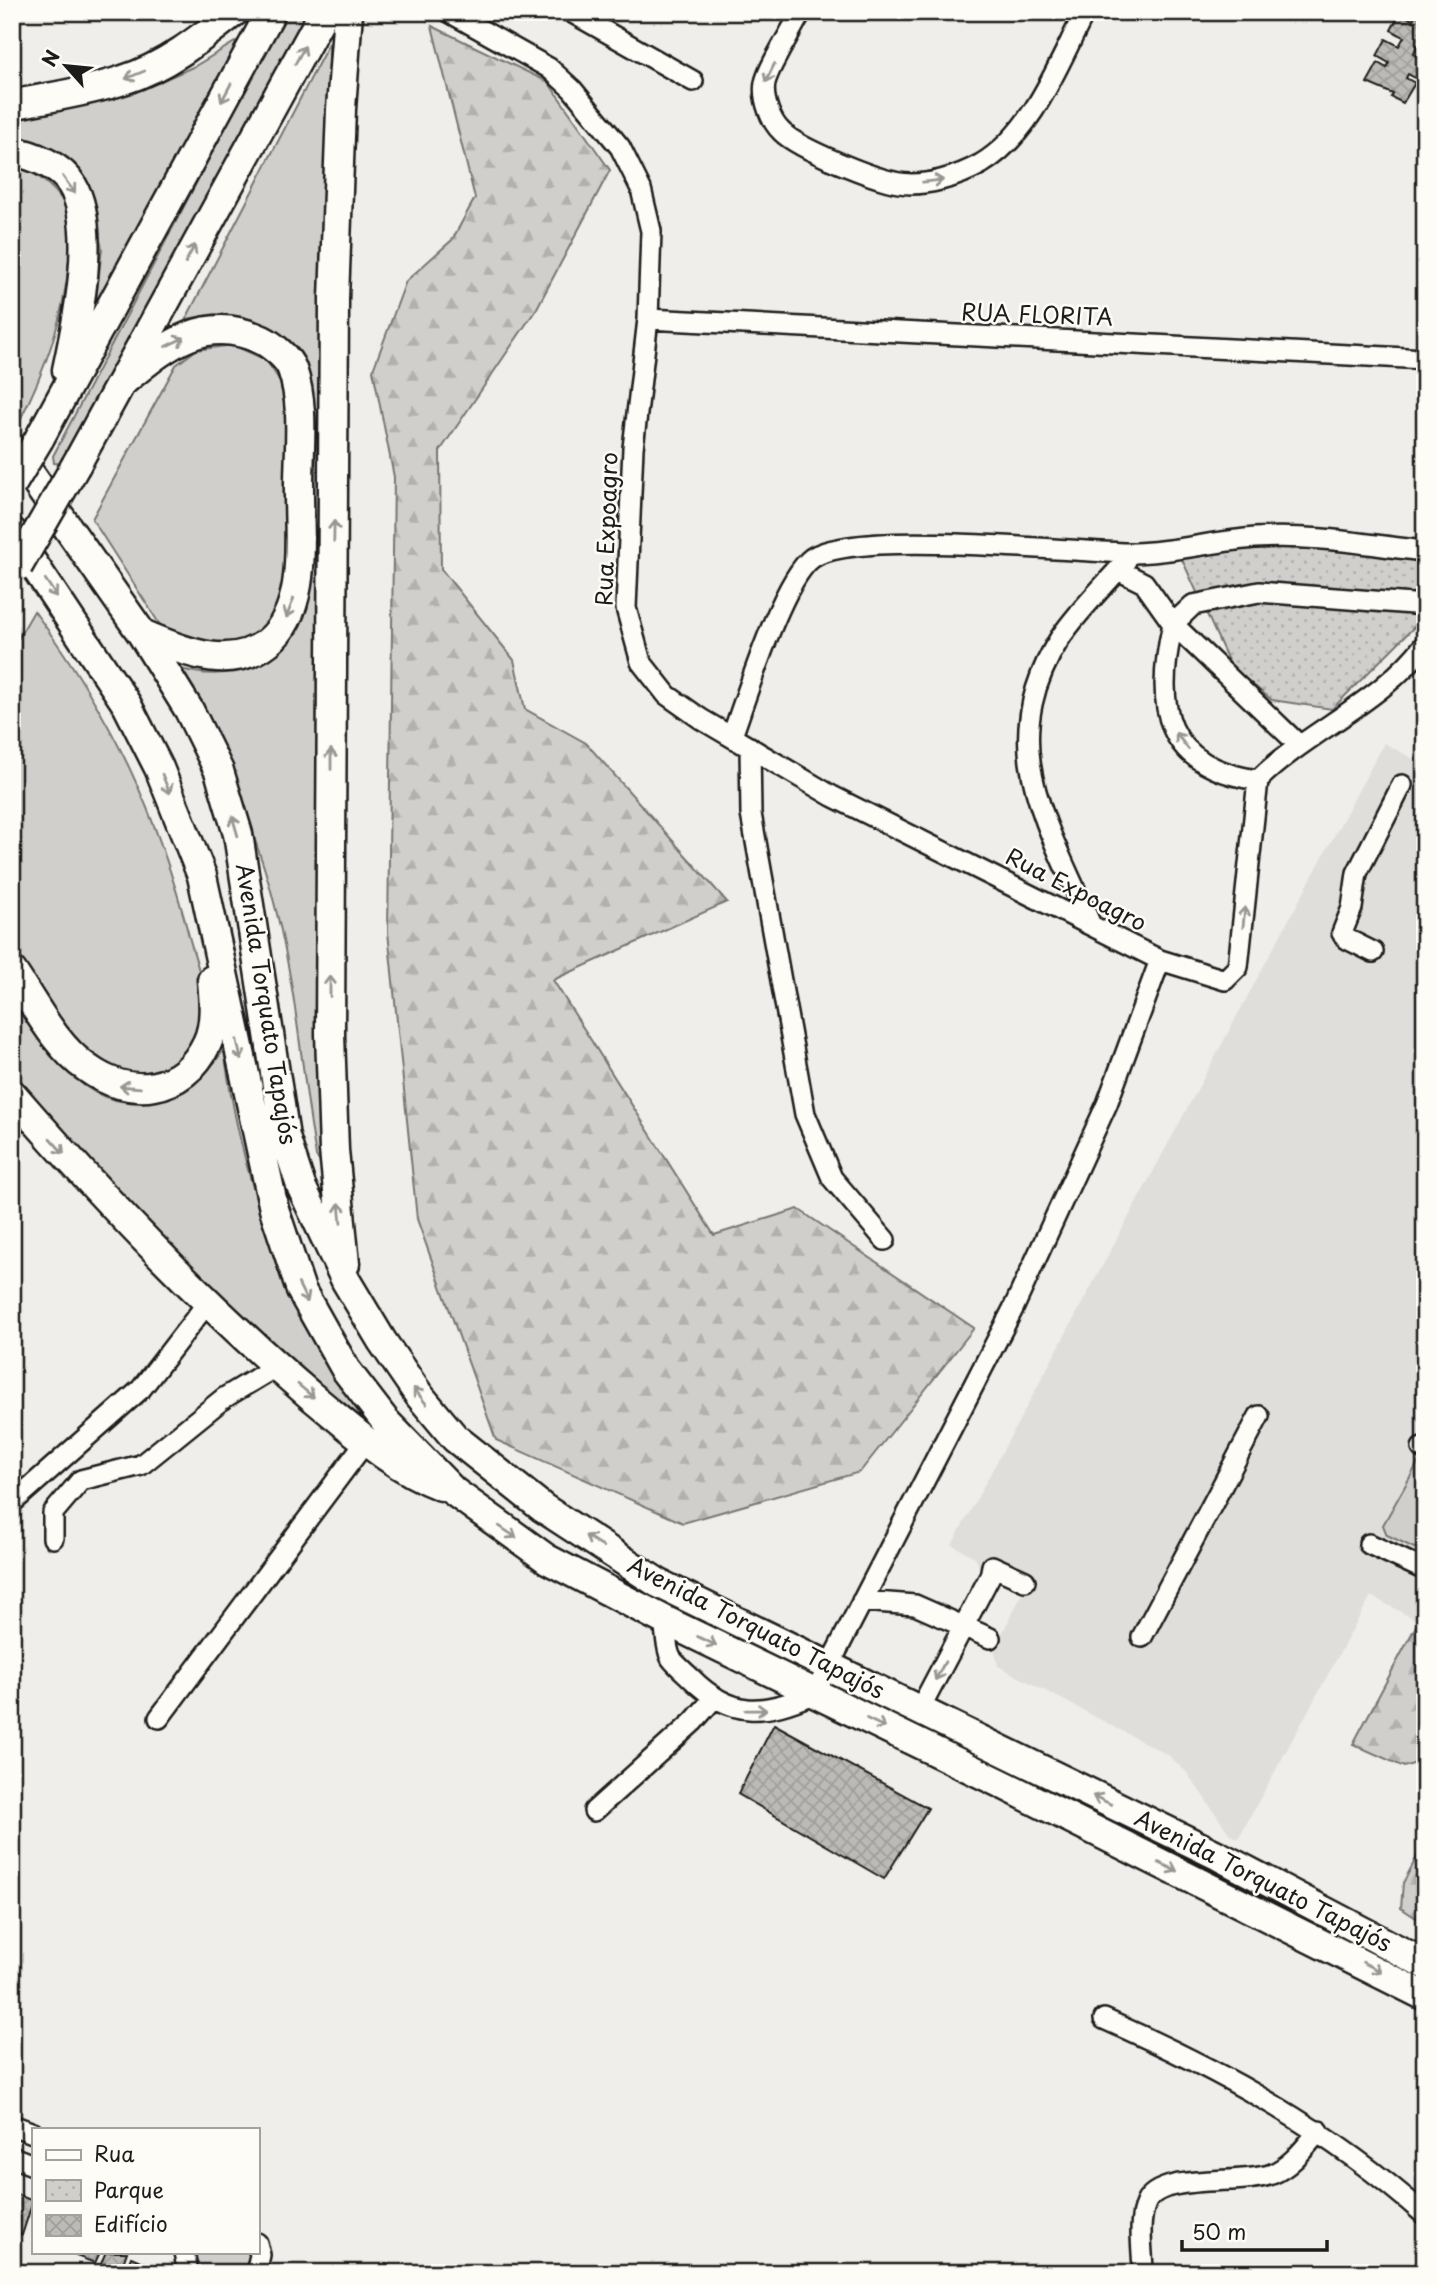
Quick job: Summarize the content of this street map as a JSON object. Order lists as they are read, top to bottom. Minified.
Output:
{"streets":{"highway":["Avenida Torquato Tapajós"],"street":["RUA FLORITA","Rua Expoagro"]},"crossings":[["RUA FLORITA","Rua Expoagro"]],"legend":["Rua","Parque","Edifício"],"scale_bar":"50 m","north":"top left"}
